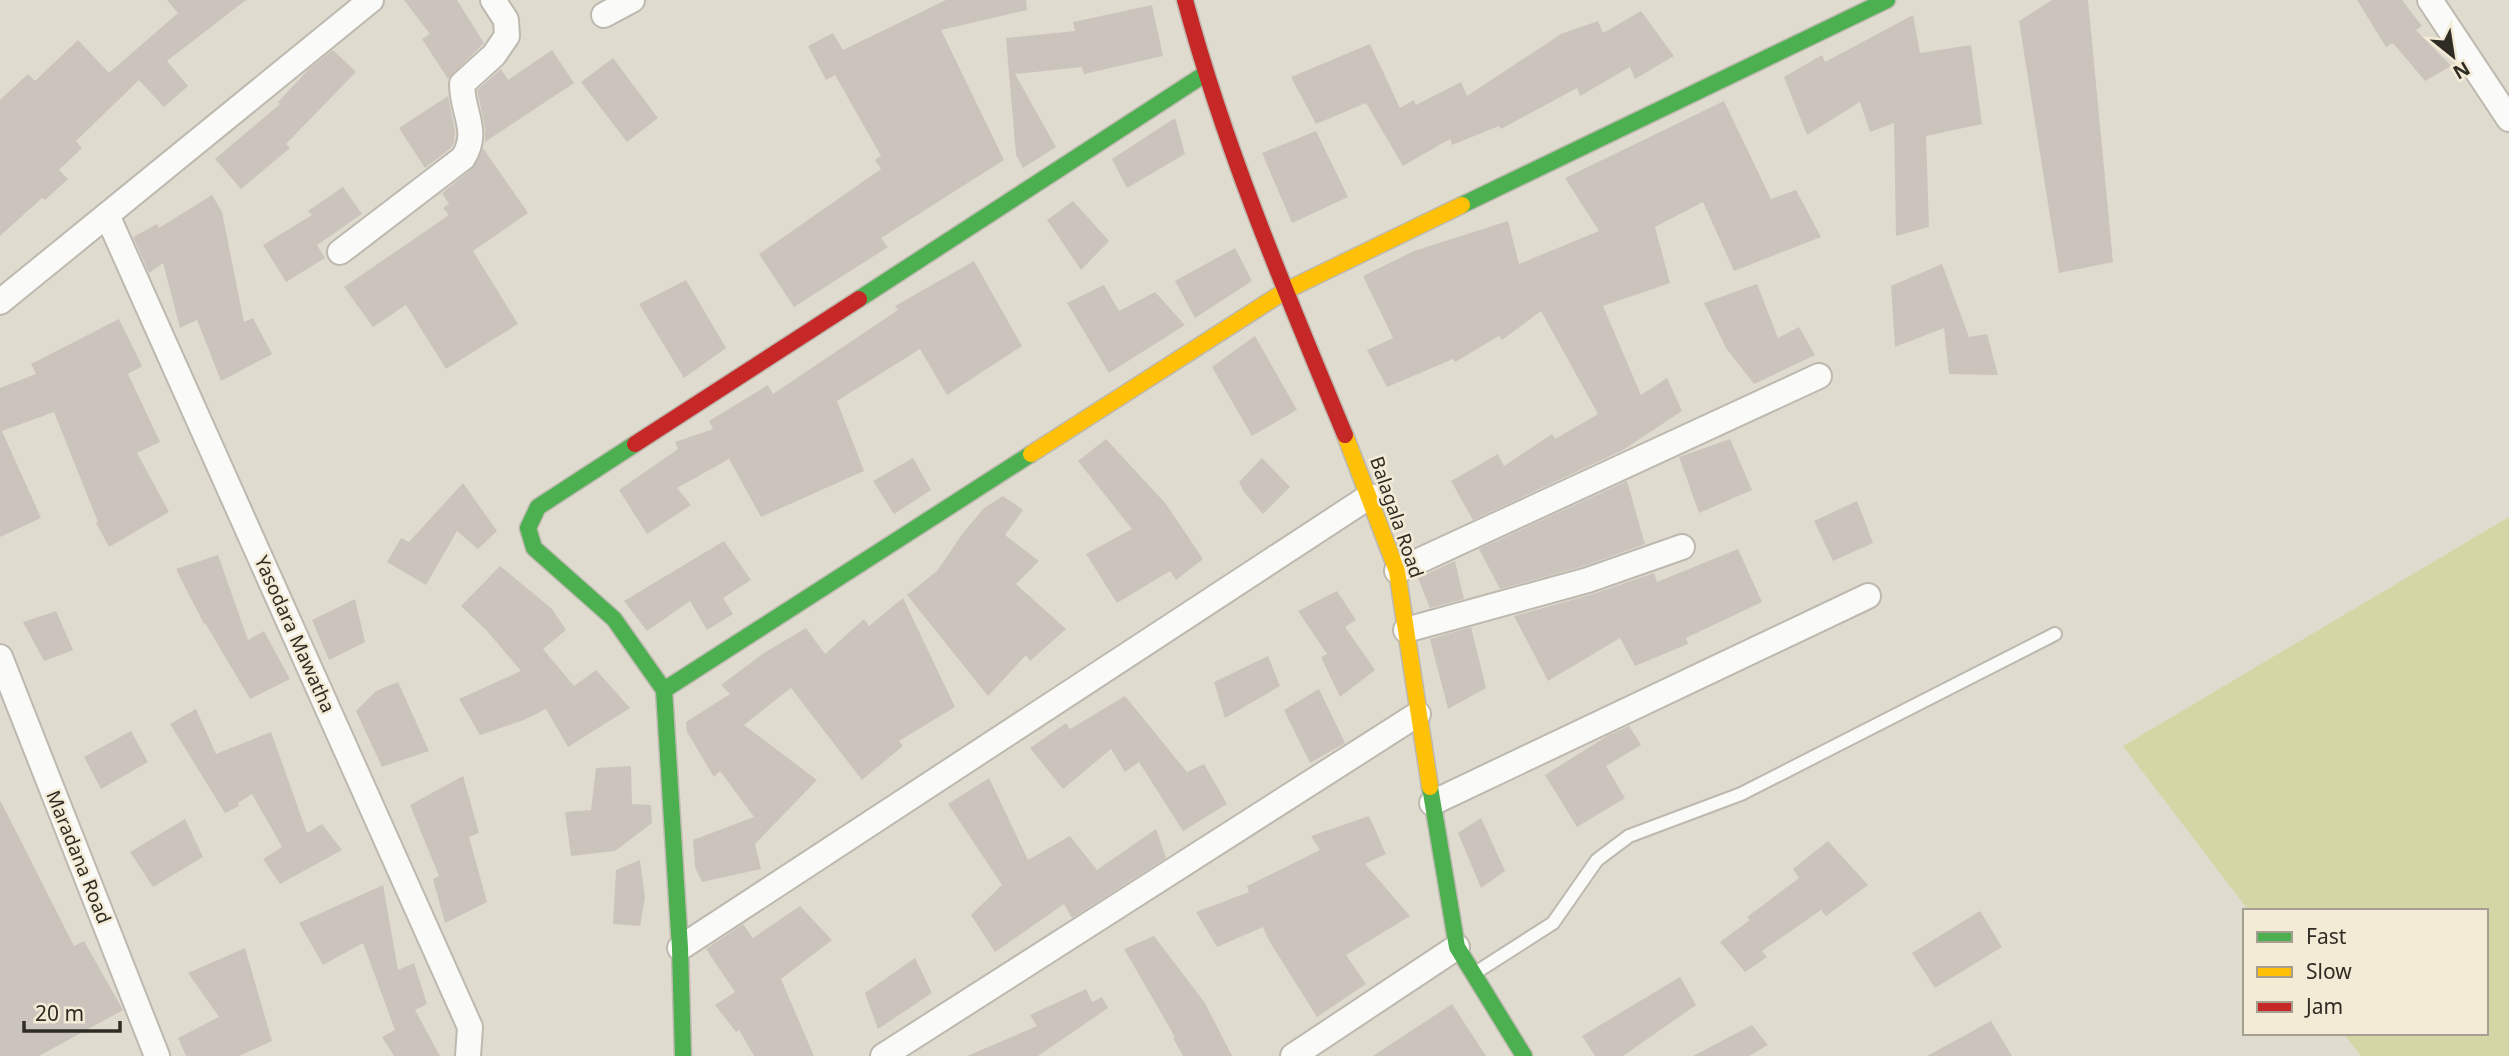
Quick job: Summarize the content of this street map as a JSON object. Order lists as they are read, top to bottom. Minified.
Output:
{"streets":{"street":["Balagala Road","Yasodara Mawatha","Maradana Road"]},"legend":["Fast","Slow","Jam"],"scale_bar":"20 m","north":"bottom right"}
